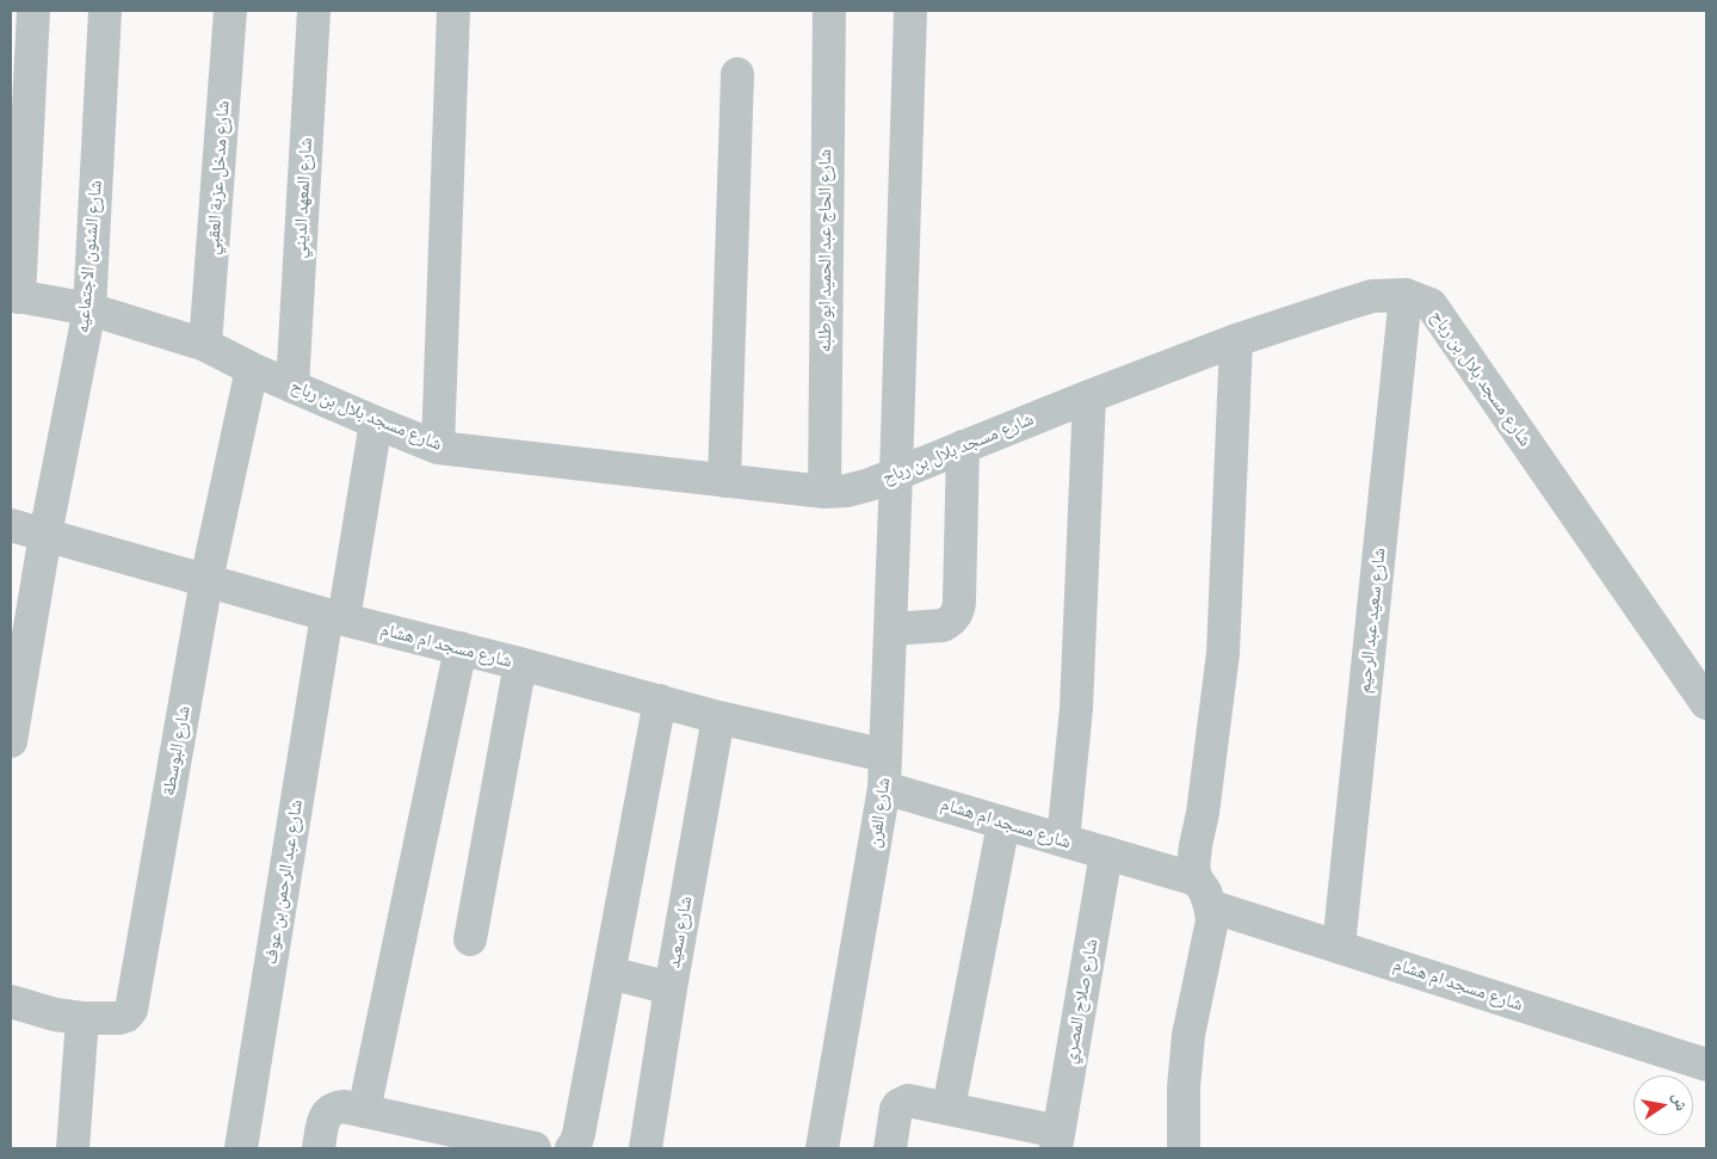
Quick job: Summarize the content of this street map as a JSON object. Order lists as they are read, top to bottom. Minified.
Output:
{"streets":{"street":["شارع مدخل عزبة العقبي","شارع المعهد الديني","شارع الحاج عبد الحميد ابو طلبه","شارع الشئون الاجتماعيه","شارع مسجد بلال بن رباح","شارع سعيد عبد الرحيم","شارع مسجد ام هشام","شارع البوسطة","شارع الفرن","شارع عبد الرحمن بن عوف","شارع سعيد","شارع صلاح المصري"]},"crossings":[["شارع مدخل عزبة العقبي","شارع مسجد بلال بن رباح"],["شارع المعهد الديني","شارع مسجد بلال بن رباح"],["شارع الحاج عبد الحميد ابو طلبه","شارع مسجد بلال بن رباح"],["شارع الشئون الاجتماعيه","شارع مسجد بلال بن رباح"],["شارع الشئون الاجتماعيه","شارع مسجد ام هشام"],["شارع مسجد بلال بن رباح","شارع سعيد عبد الرحيم"],["شارع مسجد بلال بن رباح","شارع البوسطة"],["شارع مسجد بلال بن رباح","شارع الفرن"],["شارع مسجد بلال بن رباح","شارع عبد الرحمن بن عوف"],["شارع سعيد عبد الرحيم","شارع مسجد ام هشام"],["شارع مسجد ام هشام","شارع البوسطة"],["شارع مسجد ام هشام","شارع الفرن"],["شارع مسجد ام هشام","شارع عبد الرحمن بن عوف"],["شارع مسجد ام هشام","شارع سعيد"],["شارع مسجد ام هشام","شارع صلاح المصري"]],"north":"right"}
